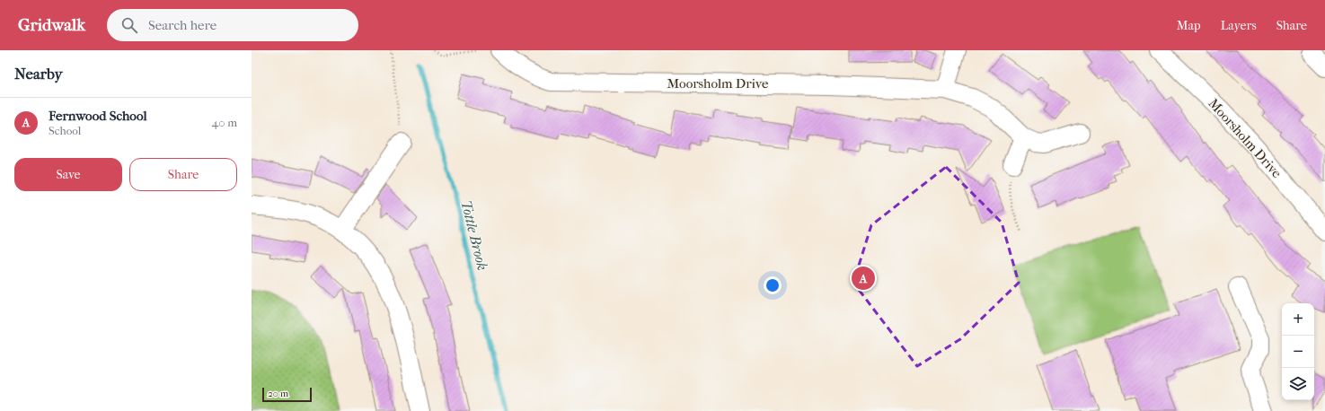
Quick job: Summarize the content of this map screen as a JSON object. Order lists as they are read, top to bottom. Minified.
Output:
{"streets":{"street":["Moorsholm Drive"]},"water":["Tottle Brook"],"scale_bar":"20 m","page":{"header":"Gridwalk","search":"Search here","nav":["Map","Layers","Share"],"heading":"Nearby","list":[{"mark":"A","name":"Fernwood School","note":"School","value":"40 m"}],"buttons":["Save","Share"],"pins":"A","map_buttons":["+","−"],"scale":"20 m"}}
